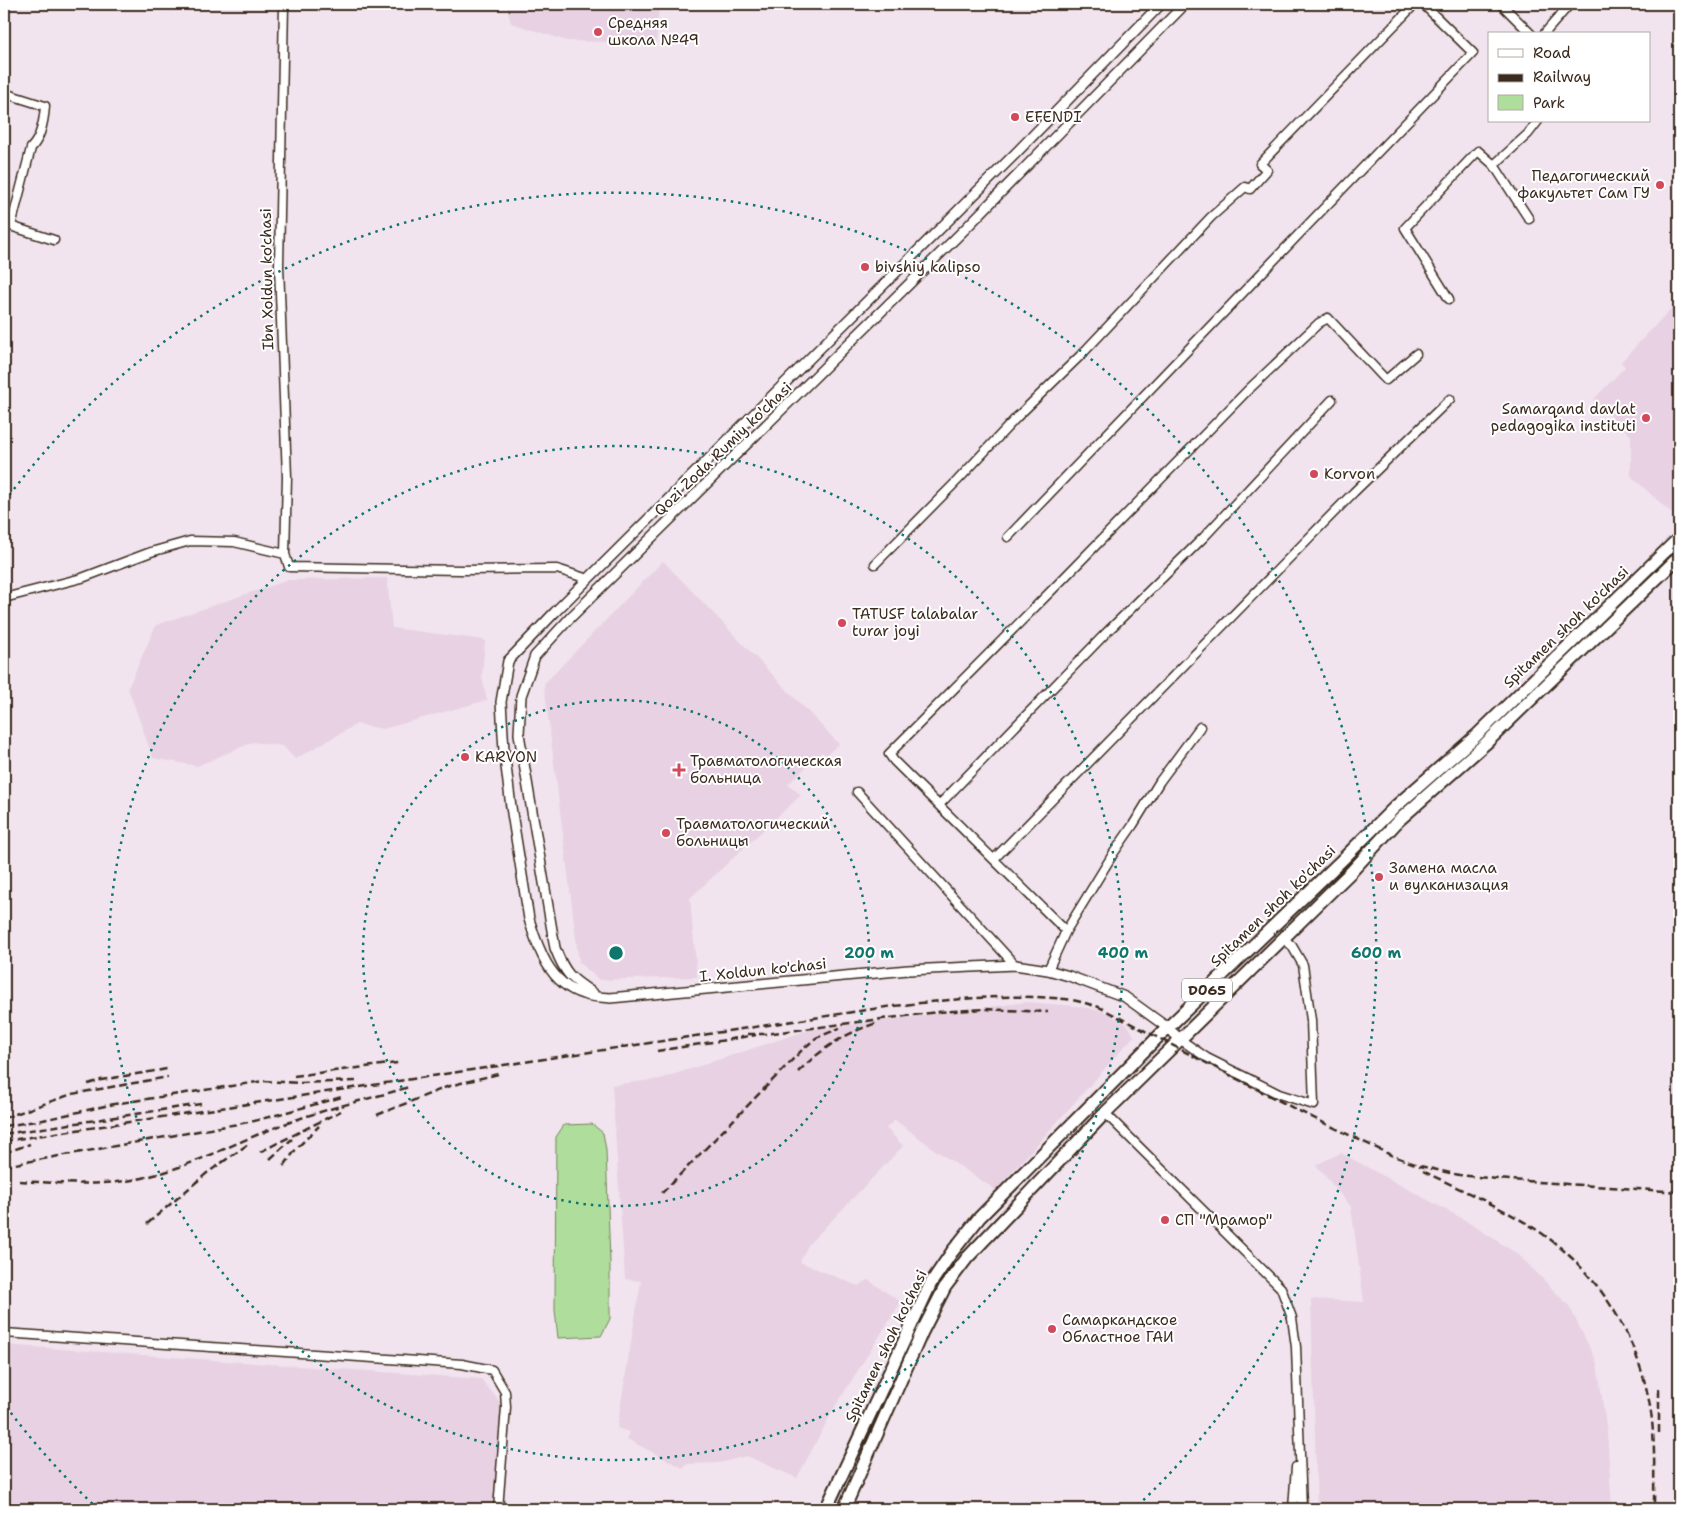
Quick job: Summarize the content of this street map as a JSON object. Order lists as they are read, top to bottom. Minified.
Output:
{"streets":{"main road":["Spitamen shoh ko'chasi","D065"],"street":["Ibn Xoldun ko'chasi","Qozi Zoda Rumiy ko'chasi","I. Xoldun ko'chasi"]},"crossings":[["Qozi Zoda Rumiy ko'chasi","I. Xoldun ko'chasi"],["Spitamen shoh ko'chasi","I. Xoldun ko'chasi"]],"places":{"other":["Средняя школа №49","EFENDI","Педагогический факультет Сам ГУ","bivshiy kalipso","Samarqand davlat pedagogika instituti","Korvon","TATUSF talabalar turar joyi","KARVON","Травматологический больницы","Замена масла и вулканизация","СП \"Мрамор\"","Самаркандское Областное ГАИ"],"health":["Травматологическая больница"]},"legend":["Road","Railway","Park"],"rings":["200 m","400 m","600 m"]}
